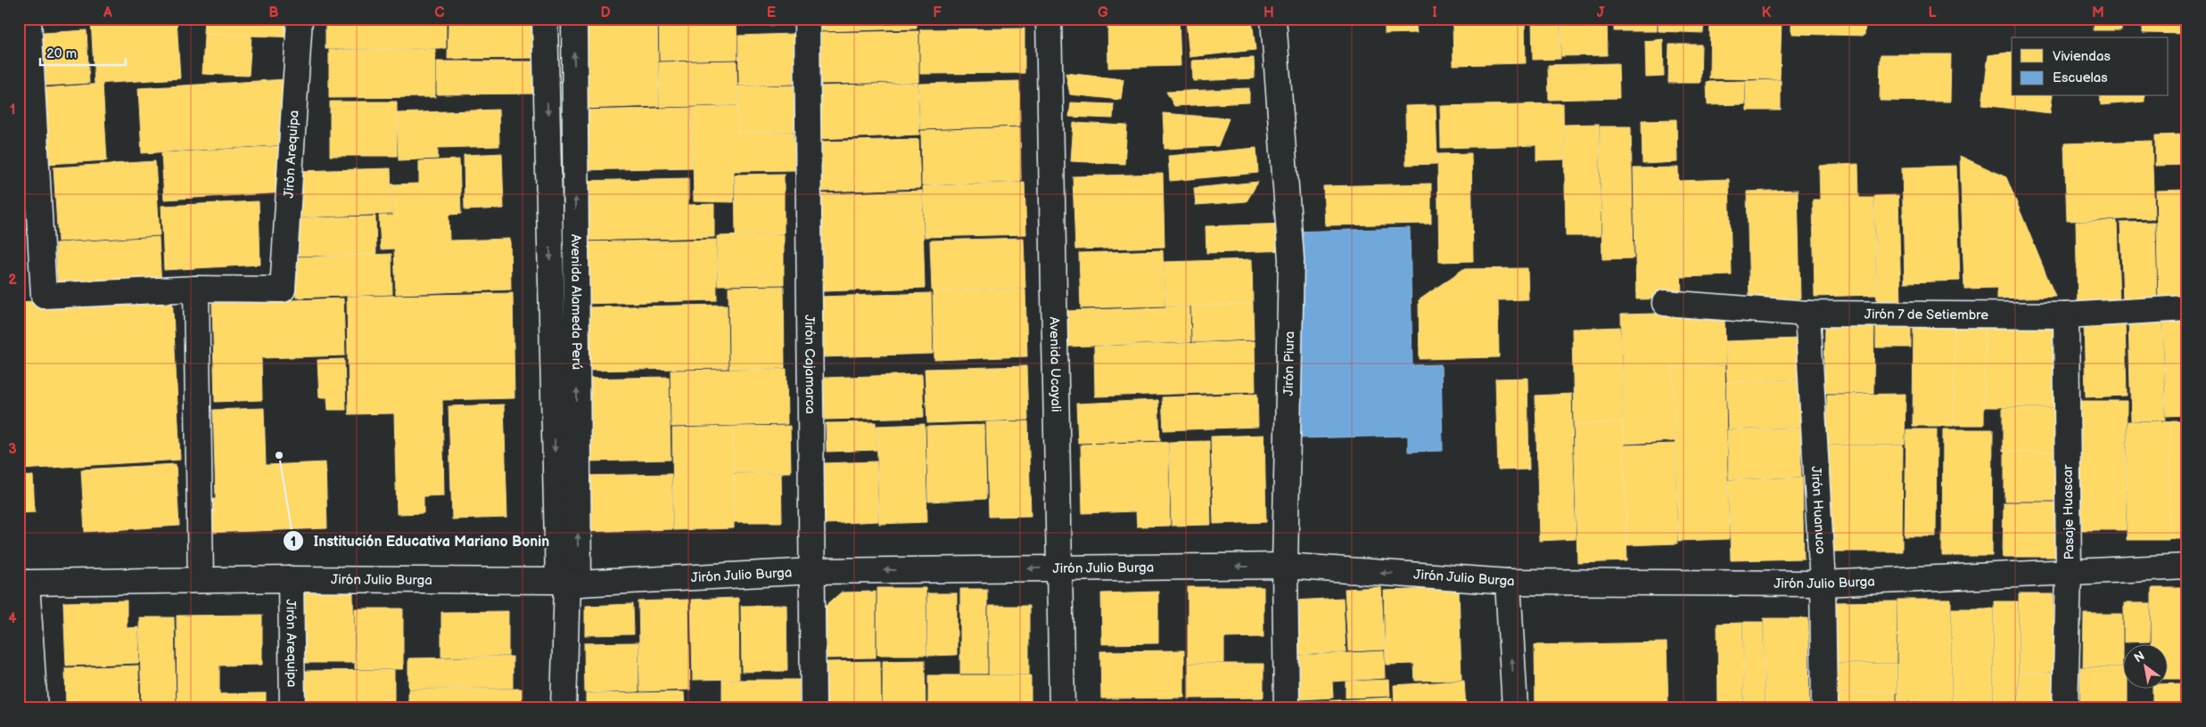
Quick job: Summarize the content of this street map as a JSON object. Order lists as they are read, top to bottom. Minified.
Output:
{"streets":{"main road":["Jirón Arequipa","Avenida Alameda Perú","Jirón 7 de Setiembre","Jirón Cajamarca","Avenida Ucayali","Jirón Piura","Jirón Huanuco","Pasaje Huascar","Jirón Julio Burga"]},"crossings":[["Jirón Arequipa","Jirón Julio Burga"],["Avenida Alameda Perú","Jirón Julio Burga"],["Jirón 7 de Setiembre","Jirón Huanuco"],["Jirón 7 de Setiembre","Pasaje Huascar"],["Jirón Cajamarca","Jirón Julio Burga"],["Avenida Ucayali","Jirón Julio Burga"],["Jirón Piura","Jirón Julio Burga"],["Jirón Huanuco","Jirón Julio Burga"],["Pasaje Huascar","Jirón Julio Burga"]],"places":["Institución Educativa Mariano Bonin"],"legend":["Viviendas","Escuelas"],"scale_bar":"20 m","north":"top left","grid":{"columns":["A","B","C","D","E","F","G","H","I","J","K","L","M"],"rows":["1","2","3","4"]}}
